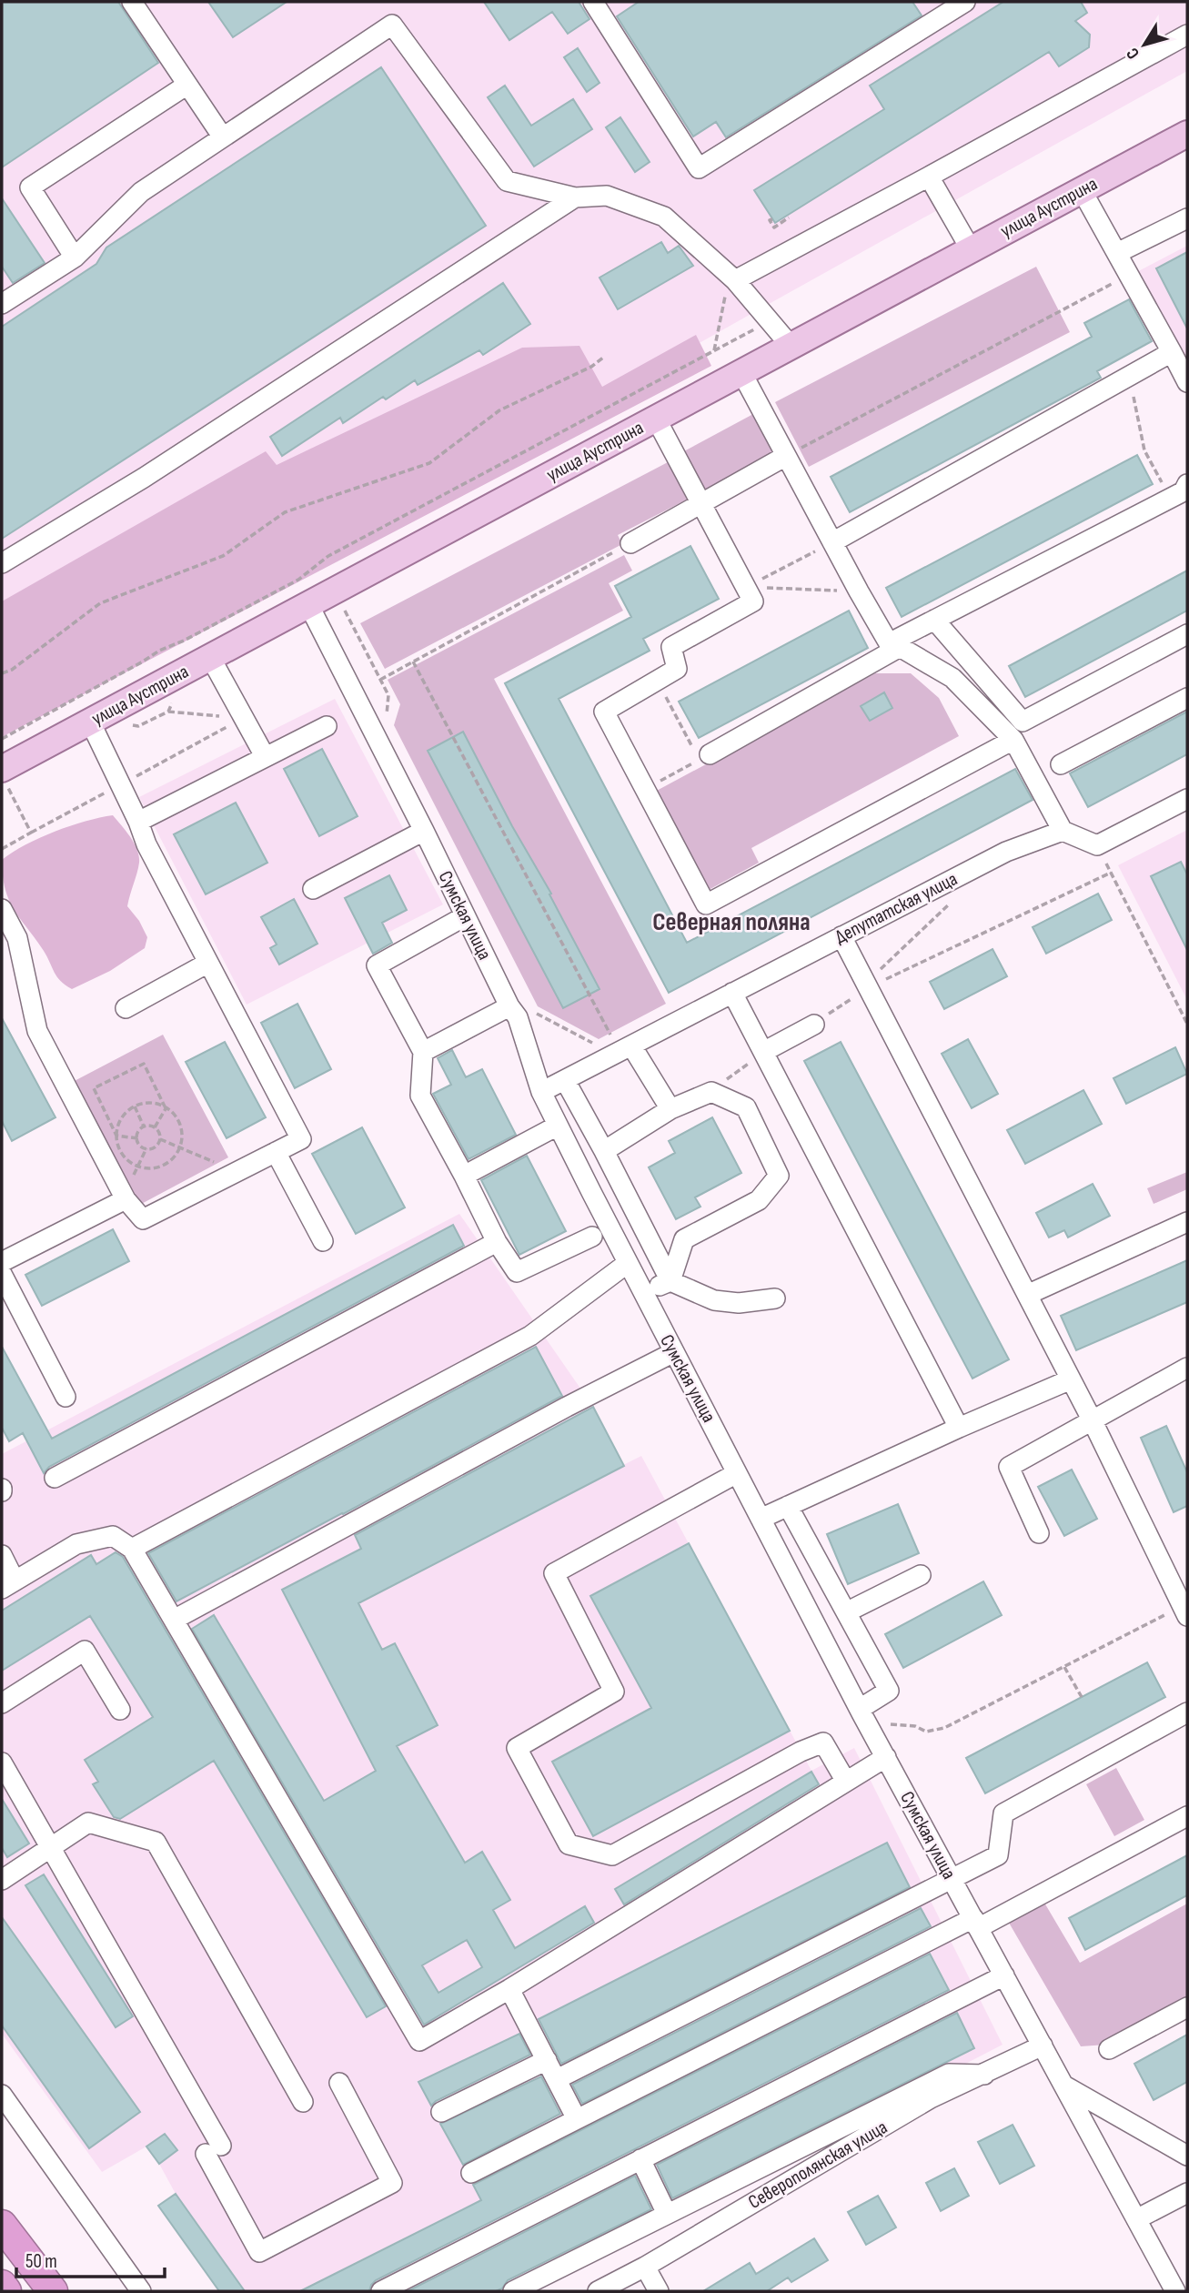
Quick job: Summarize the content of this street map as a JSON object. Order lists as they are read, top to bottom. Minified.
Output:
{"streets":{"main road":["улица Аустрина"],"street":["Депутатская улица","Сумская улица","Северополянская улица"]},"crossings":[["улица Аустрина","Сумская улица"],["Депутатская улица","Сумская улица"],["Сумская улица","Северополянская улица"]],"districts":["Северная поляна"],"scale_bar":"50 m","north":"bottom left"}
